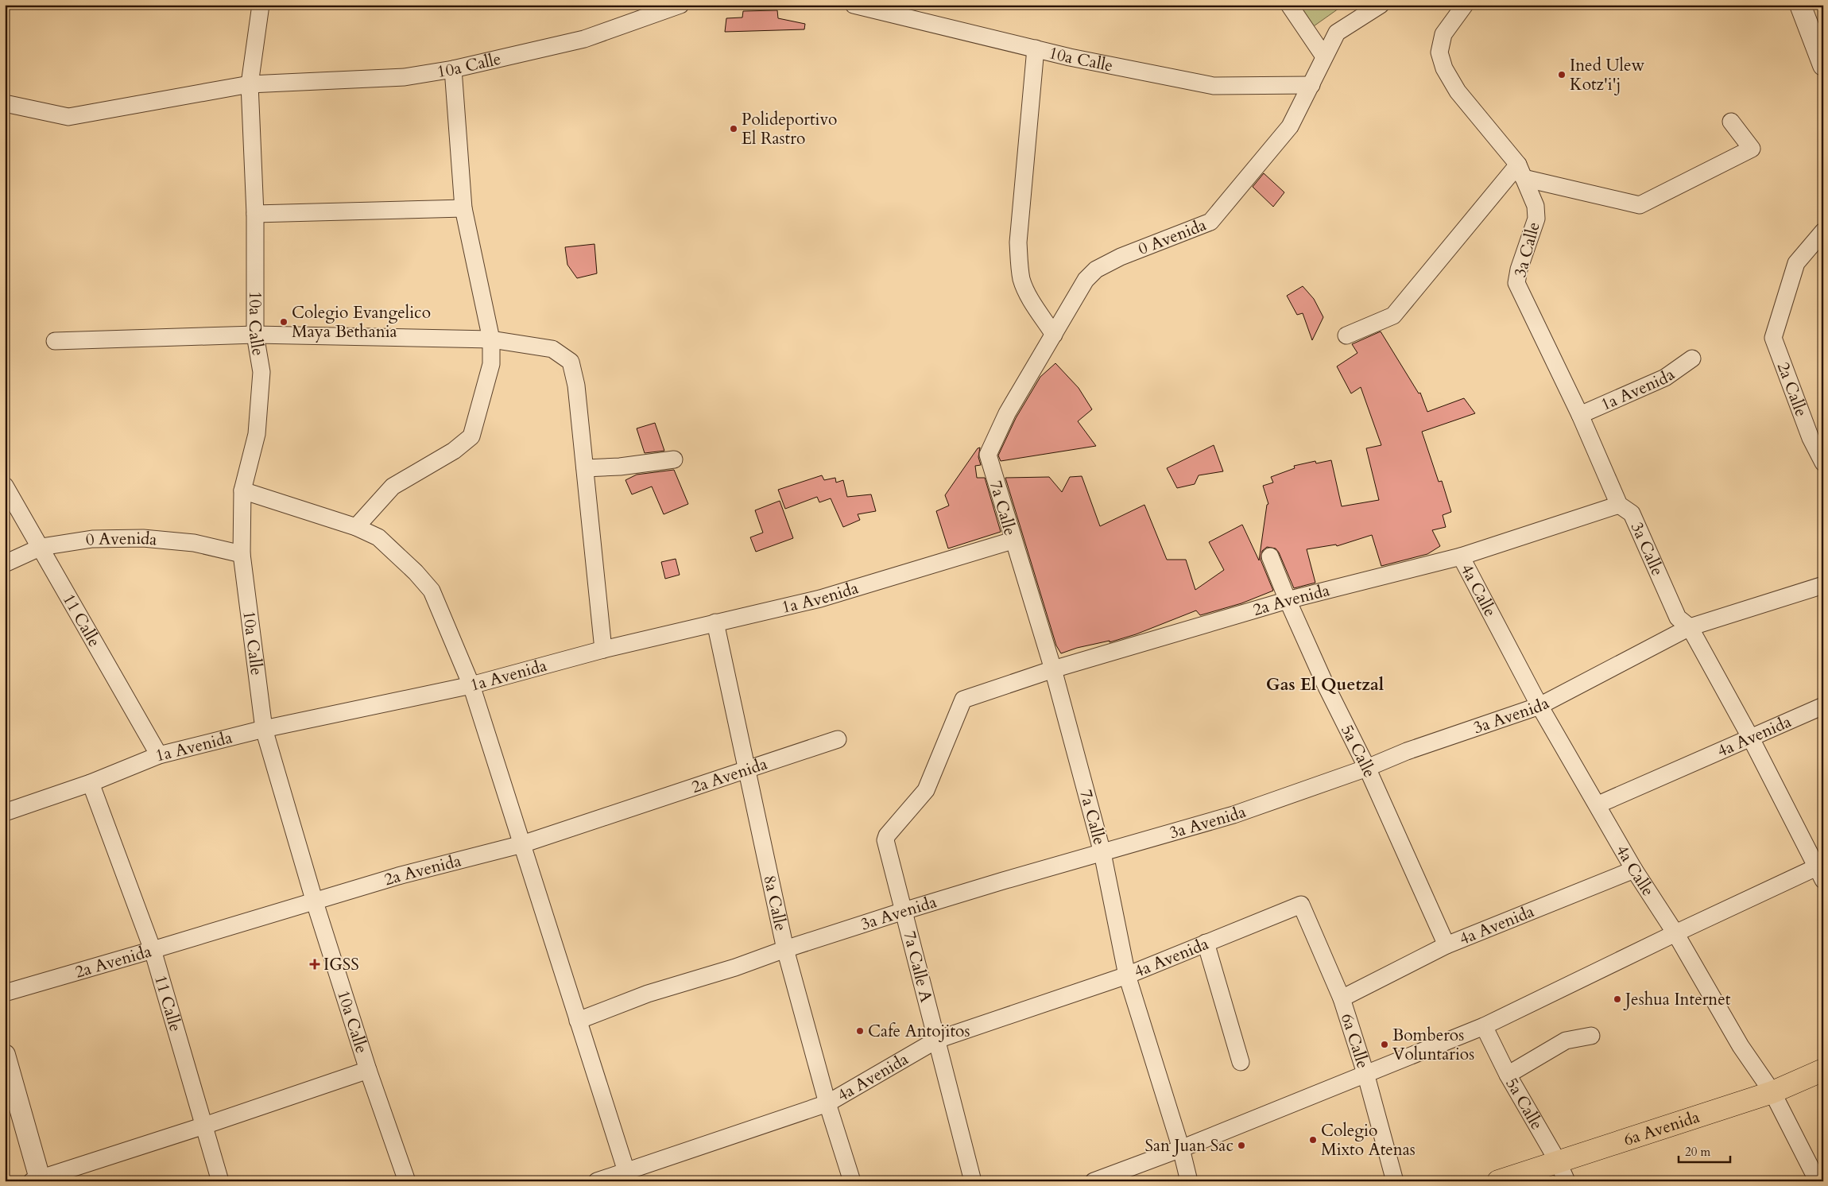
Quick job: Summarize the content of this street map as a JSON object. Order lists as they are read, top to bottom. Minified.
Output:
{"streets":{"main road":["6a Avenida"],"street":["10a Calle","0 Avenida","3a Calle","1a Avenida","2a Calle","7a Calle","4a Calle","2a Avenida","11 Calle","3a Avenida","4a Avenida","5a Calle","8a Calle","7a Calle A","6a Calle"]},"crossings":[["10a Calle","0 Avenida"],["10a Calle","1a Avenida"],["10a Calle","2a Avenida"],["0 Avenida","7a Calle"],["0 Avenida","11 Calle"],["3a Calle","1a Avenida"],["3a Calle","2a Avenida"],["3a Calle","3a Avenida"],["3a Calle","4a Avenida"],["1a Avenida","7a Calle"],["1a Avenida","11 Calle"],["1a Avenida","8a Calle"],["7a Calle","2a Avenida"],["7a Calle","3a Avenida"],["7a Calle","4a Avenida"],["4a Calle","2a Avenida"],["4a Calle","3a Avenida"],["4a Calle","4a Avenida"],["4a Calle","6a Avenida"],["2a Avenida","11 Calle"],["2a Avenida","5a Calle"],["2a Avenida","8a Calle"],["2a Avenida","7a Calle A"],["3a Avenida","5a Calle"],["3a Avenida","8a Calle"],["3a Avenida","7a Calle A"],["4a Avenida","5a Calle"],["4a Avenida","8a Calle"],["4a Avenida","7a Calle A"],["4a Avenida","6a Calle"],["5a Calle","6a Avenida"]],"districts":["Gas El Quetzal"],"places":{"other":["Ined Ulew Kotz'i'j","Polideportivo El Rastro","Colegio Evangelico Maya Bethania","Jeshua Internet","Cafe Antojitos","Bomberos Voluntarios","Colegio Mixto Atenas","San Juan Sac"],"health":["IGSS"]},"scale_bar":"20 m"}
